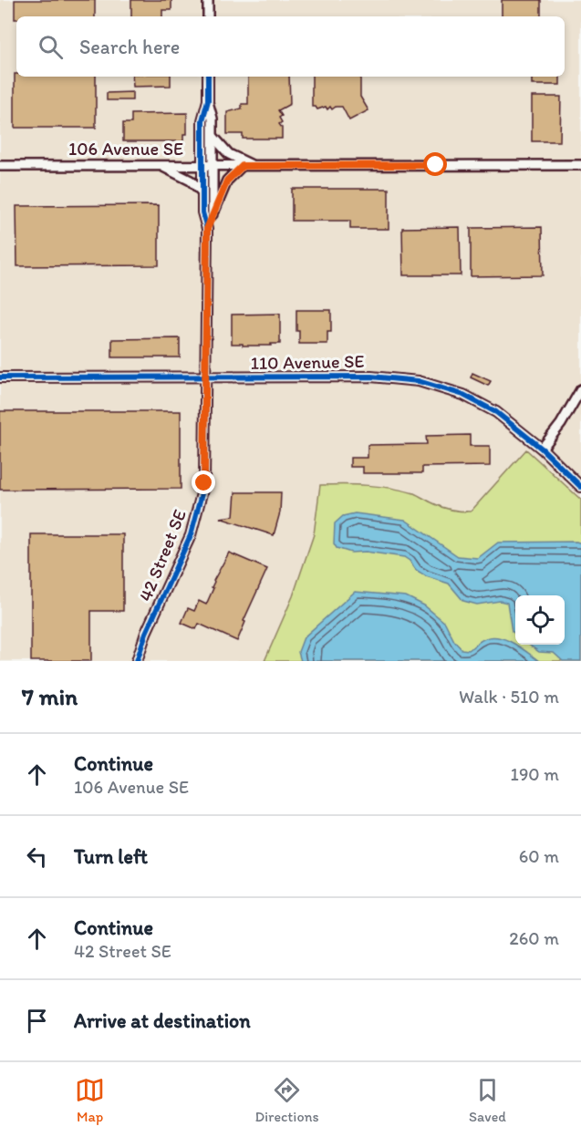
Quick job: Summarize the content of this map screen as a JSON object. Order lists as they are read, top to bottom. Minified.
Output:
{"streets":{"street":["106 Avenue SE","110 Avenue SE","42 Street SE"]},"crossings":[["106 Avenue SE","42 Street SE"],["110 Avenue SE","42 Street SE"]],"page":{"search":"Search here","heading":["7 min","Walk · 510 m"],"list":[["Continue","106 Avenue SE","190 m"],["Turn left","60 m"],["Continue","42 Street SE","260 m"],"Arrive at destination"],"nav":["Map","Directions","Saved"]}}
